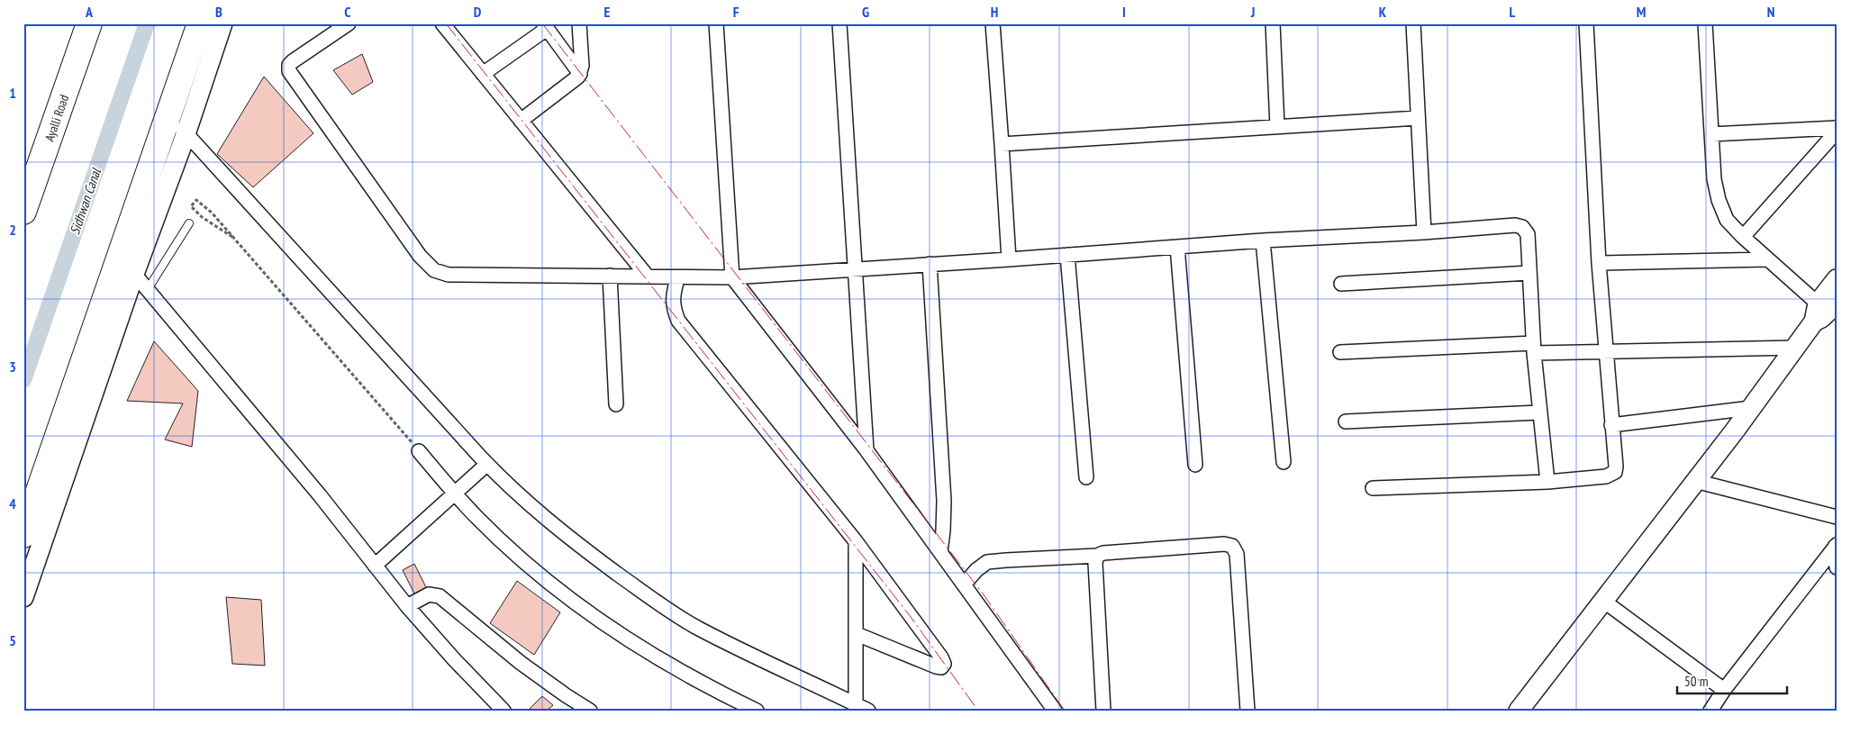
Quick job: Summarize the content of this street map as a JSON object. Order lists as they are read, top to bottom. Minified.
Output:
{"streets":{"highway":["Ayalli Road"]},"water":["Sidhwan Canal"],"scale_bar":"50 m","grid":{"columns":["A","B","C","D","E","F","G","H","I","J","K","L","M","N"],"rows":["1","2","3","4","5"]}}
